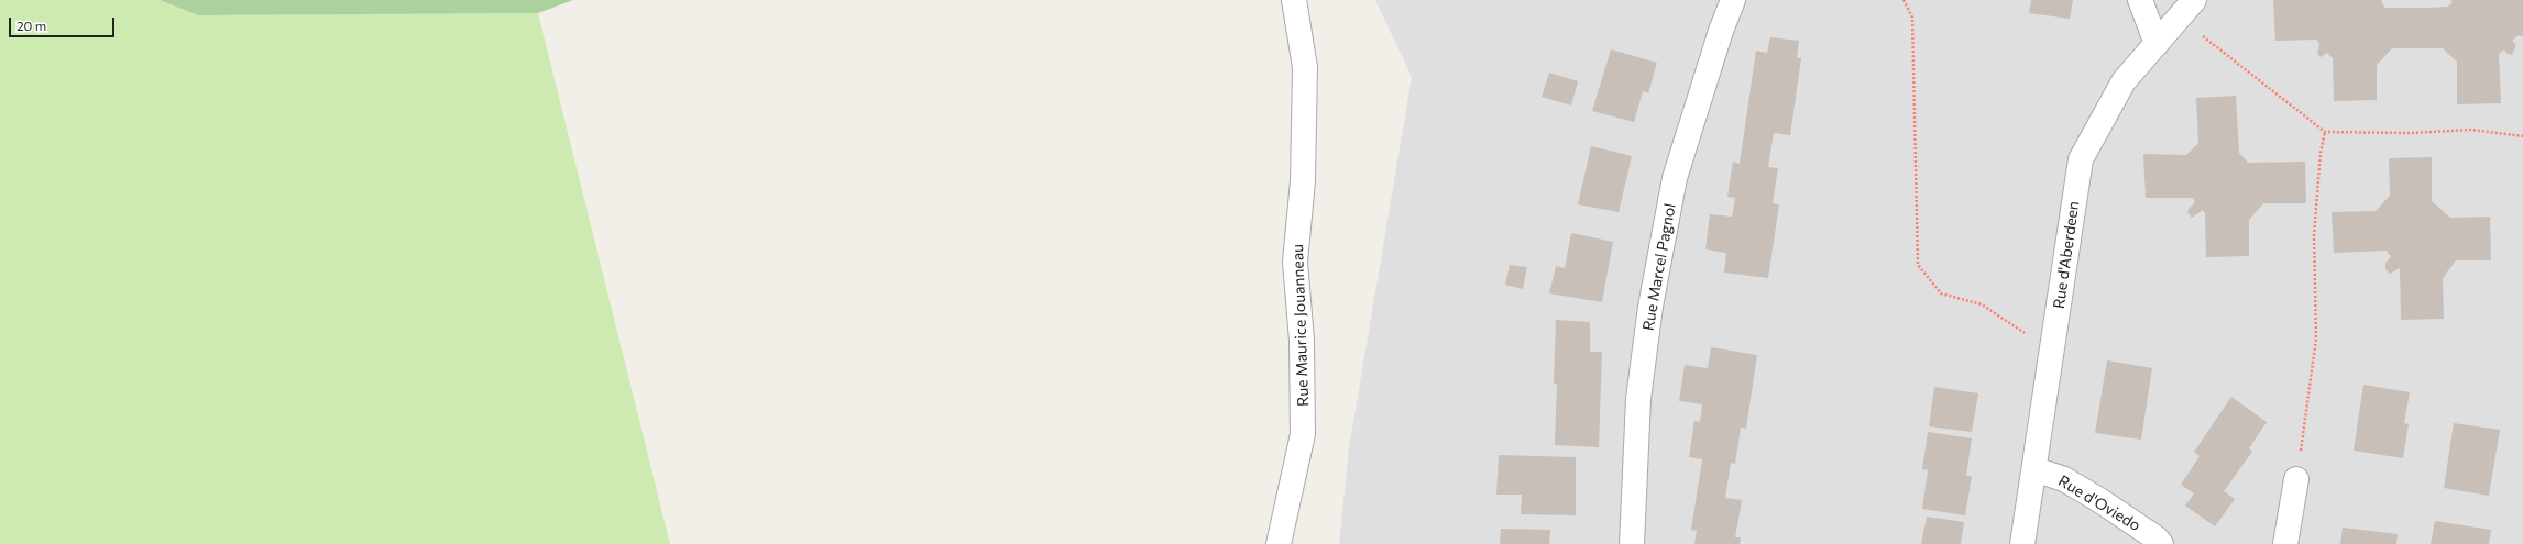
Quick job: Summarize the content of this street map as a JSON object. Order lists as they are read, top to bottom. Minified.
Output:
{"streets":{"street":["Rue d'Aberdeen","Rue Marcel Pagnol","Rue Maurice Jouanneau","Rue d'Oviedo"]},"crossings":[["Rue d'Aberdeen","Rue d'Oviedo"]],"scale_bar":"20 m"}
